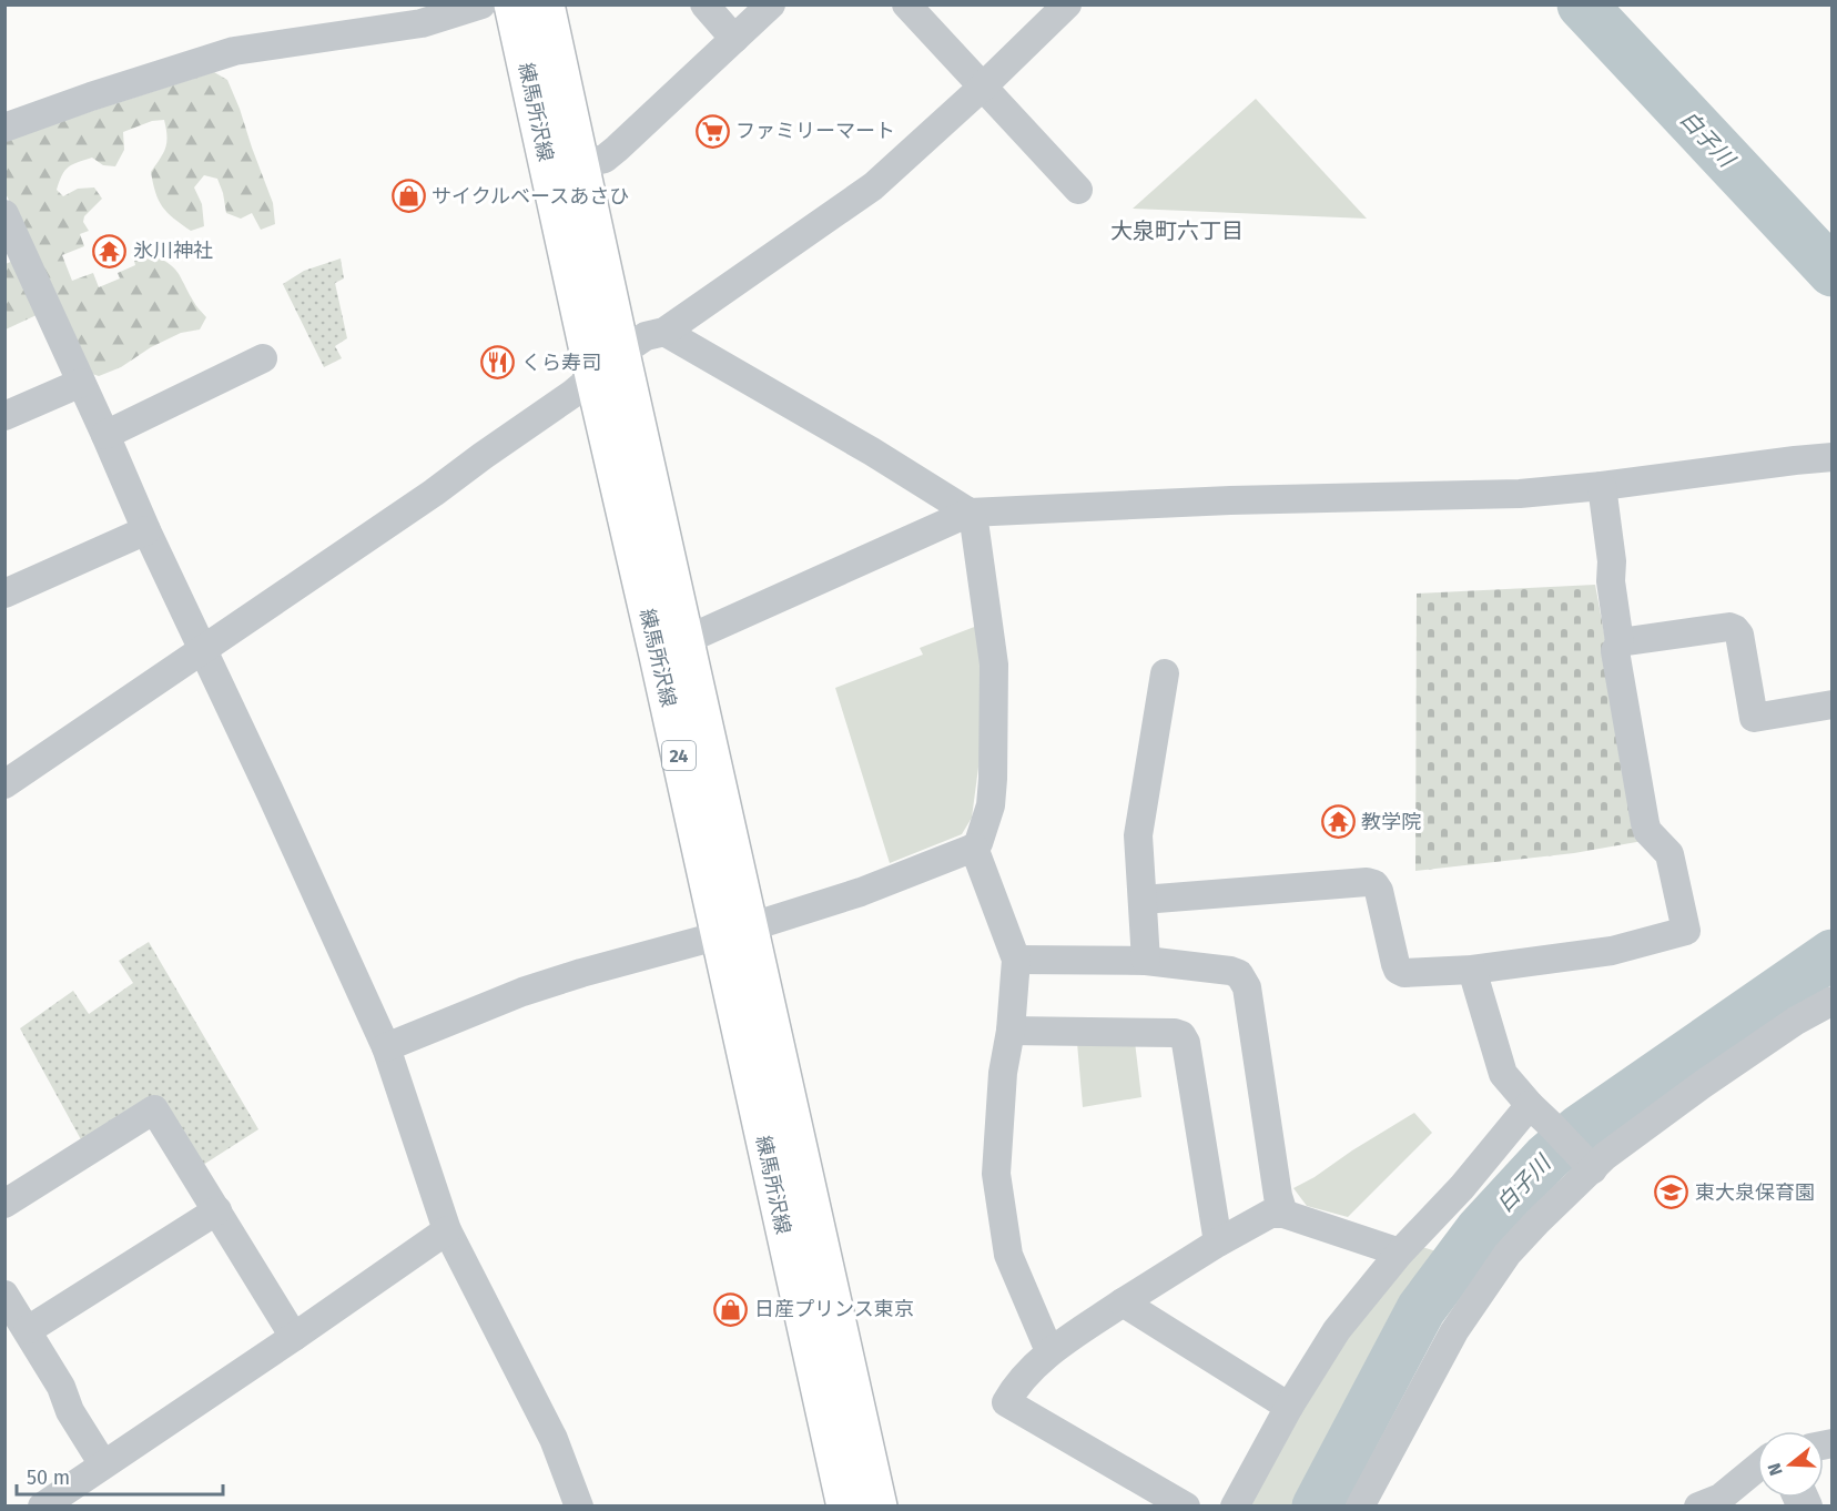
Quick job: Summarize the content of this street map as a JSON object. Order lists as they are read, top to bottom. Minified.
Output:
{"streets":{"main road":["練馬所沢線","24"]},"districts":["大泉町六丁目"],"water":["白子川"],"places":{"supermarket":["ファミリーマート"],"shop":["サイクルベースあさひ","日産プリンス東京"],"temple":["氷川神社","教学院"],"restaurant":["くら寿司"],"school or university":["東大泉保育園"]},"scale_bar":"50 m","north":"left"}
